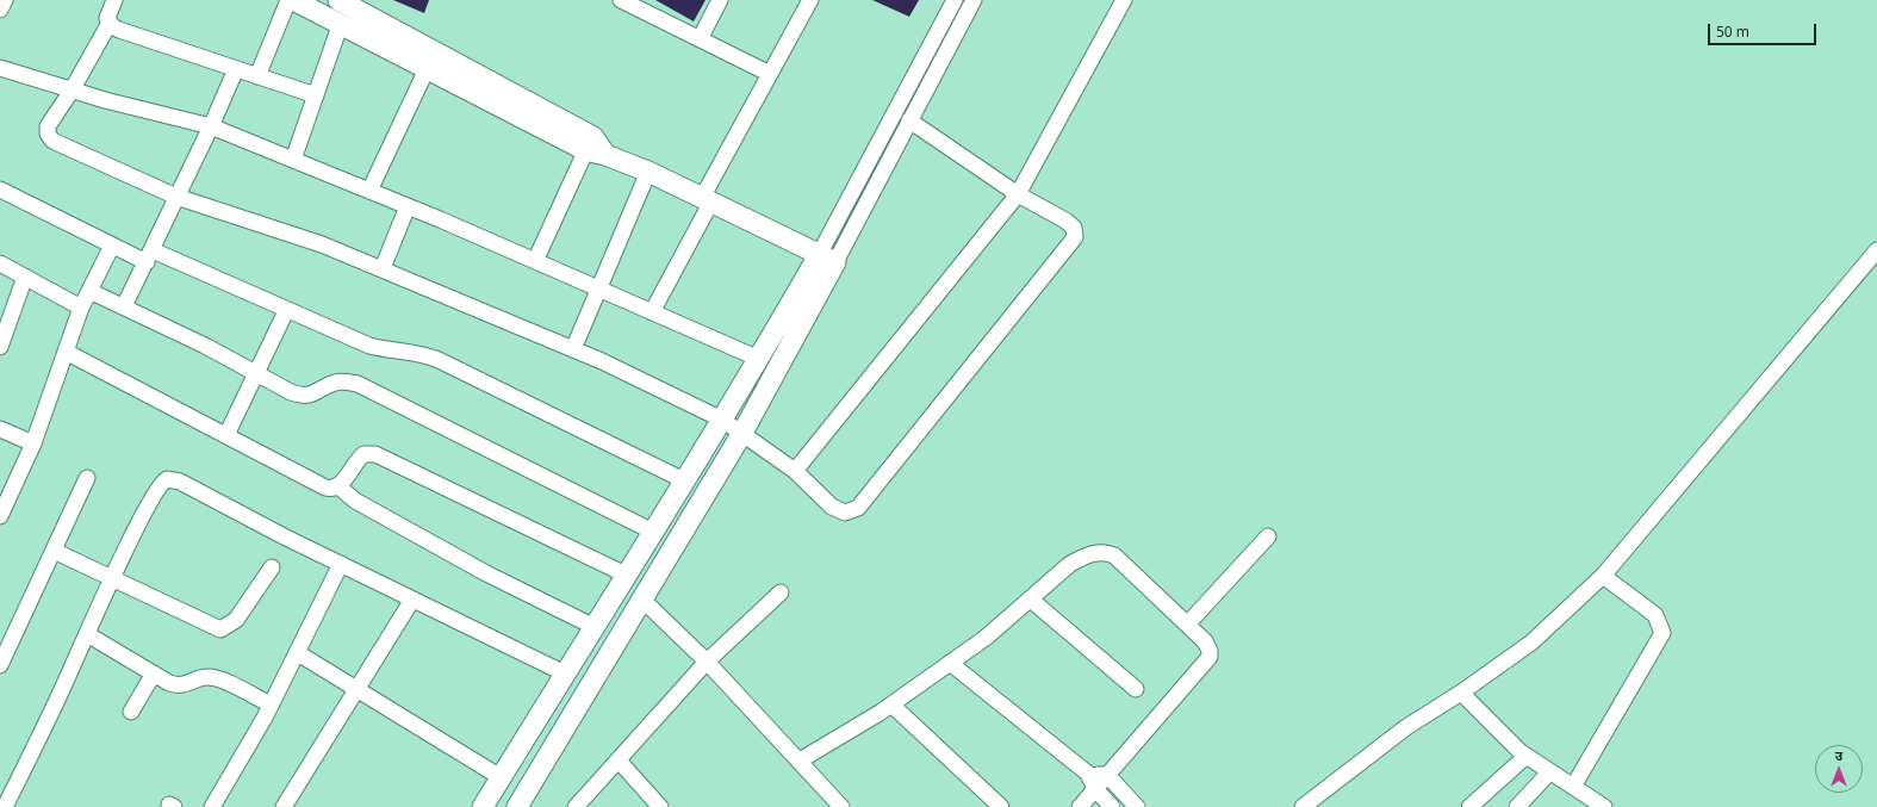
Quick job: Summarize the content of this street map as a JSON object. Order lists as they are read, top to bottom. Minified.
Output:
{"scale_bar":"50 m","north":"top"}
